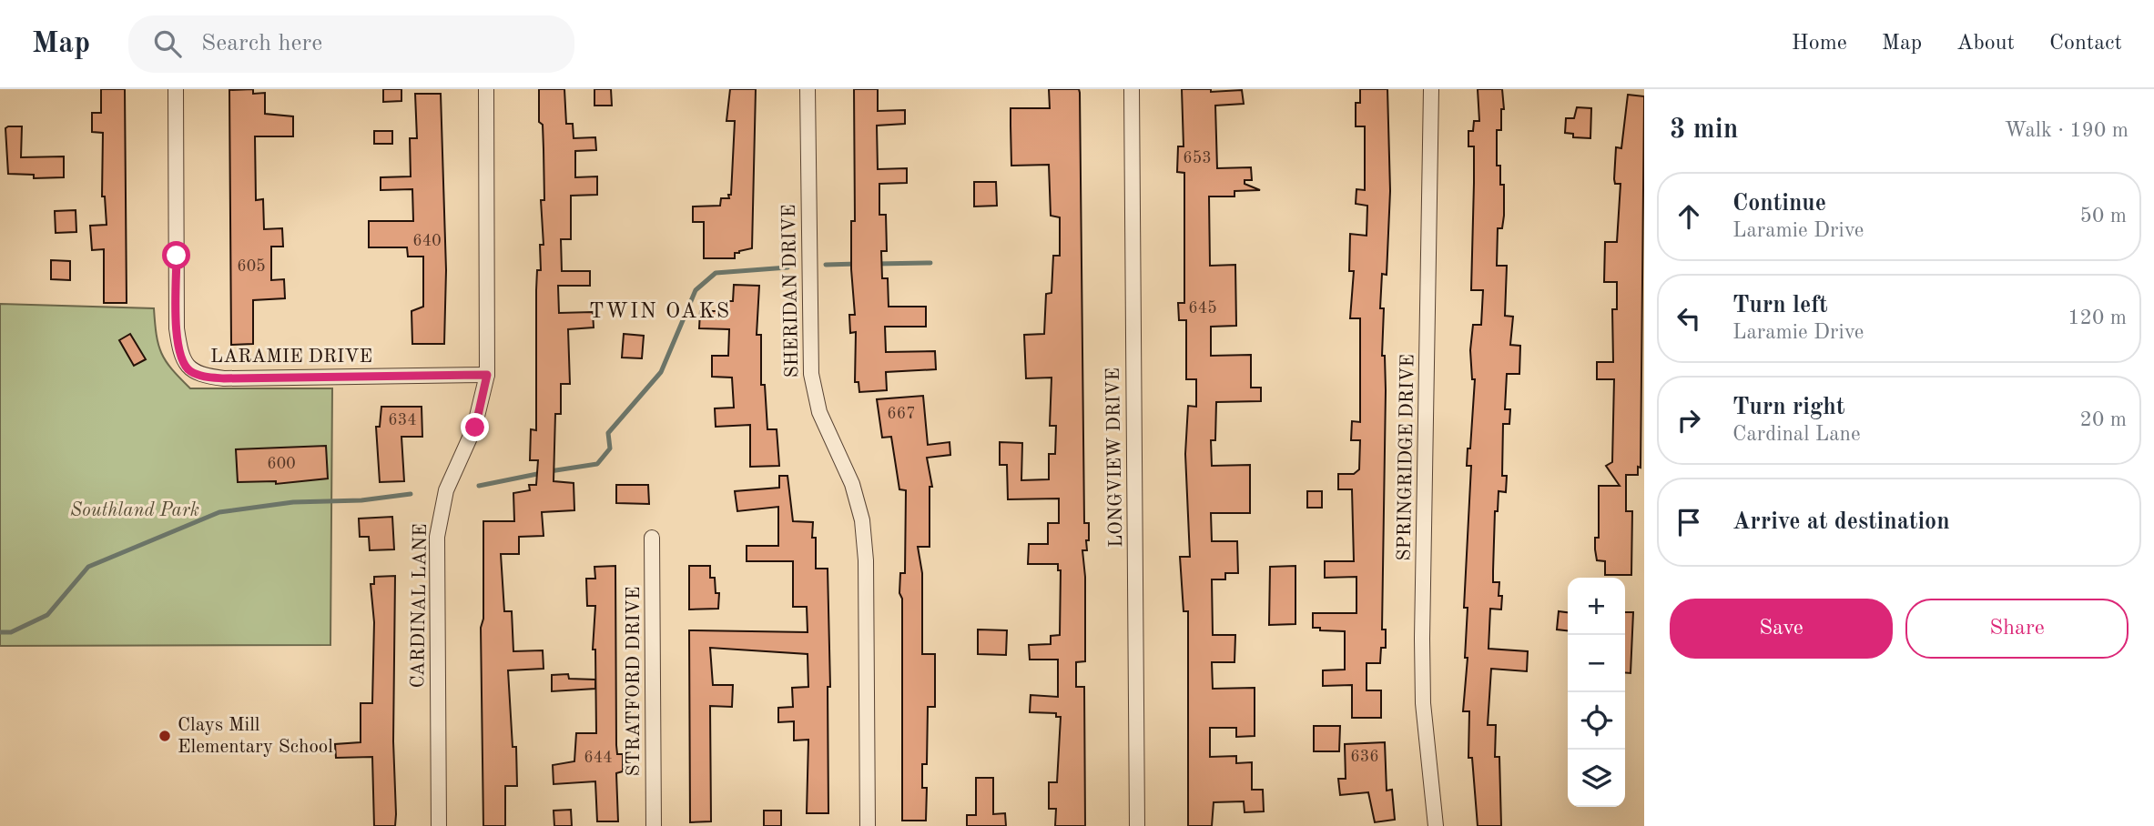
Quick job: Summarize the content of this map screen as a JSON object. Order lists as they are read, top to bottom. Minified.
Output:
{"streets":{"street":["SHERIDAN DRIVE","LARAMIE DRIVE","LONGVIEW DRIVE","SPRINGRIDGE DRIVE","CARDINAL LANE","STRATFORD DRIVE"]},"crossings":[["LARAMIE DRIVE","CARDINAL LANE"]],"districts":["TWIN OAKS"],"parks":["Southland Park"],"places":["Clays Mill Elementary School"],"house_numbers":["653","640","605","645","667","634","600","636","644"],"page":{"header":"Map","search":"Search here","nav":["Home","Map","About","Contact"],"heading":["3 min","Walk · 190 m"],"list":[["Continue","Laramie Drive","50 m"],["Turn left","Laramie Drive","120 m"],["Turn right","Cardinal Lane","20 m"],"Arrive at destination"],"map_buttons":["+","−"],"buttons":["Save","Share"]}}
